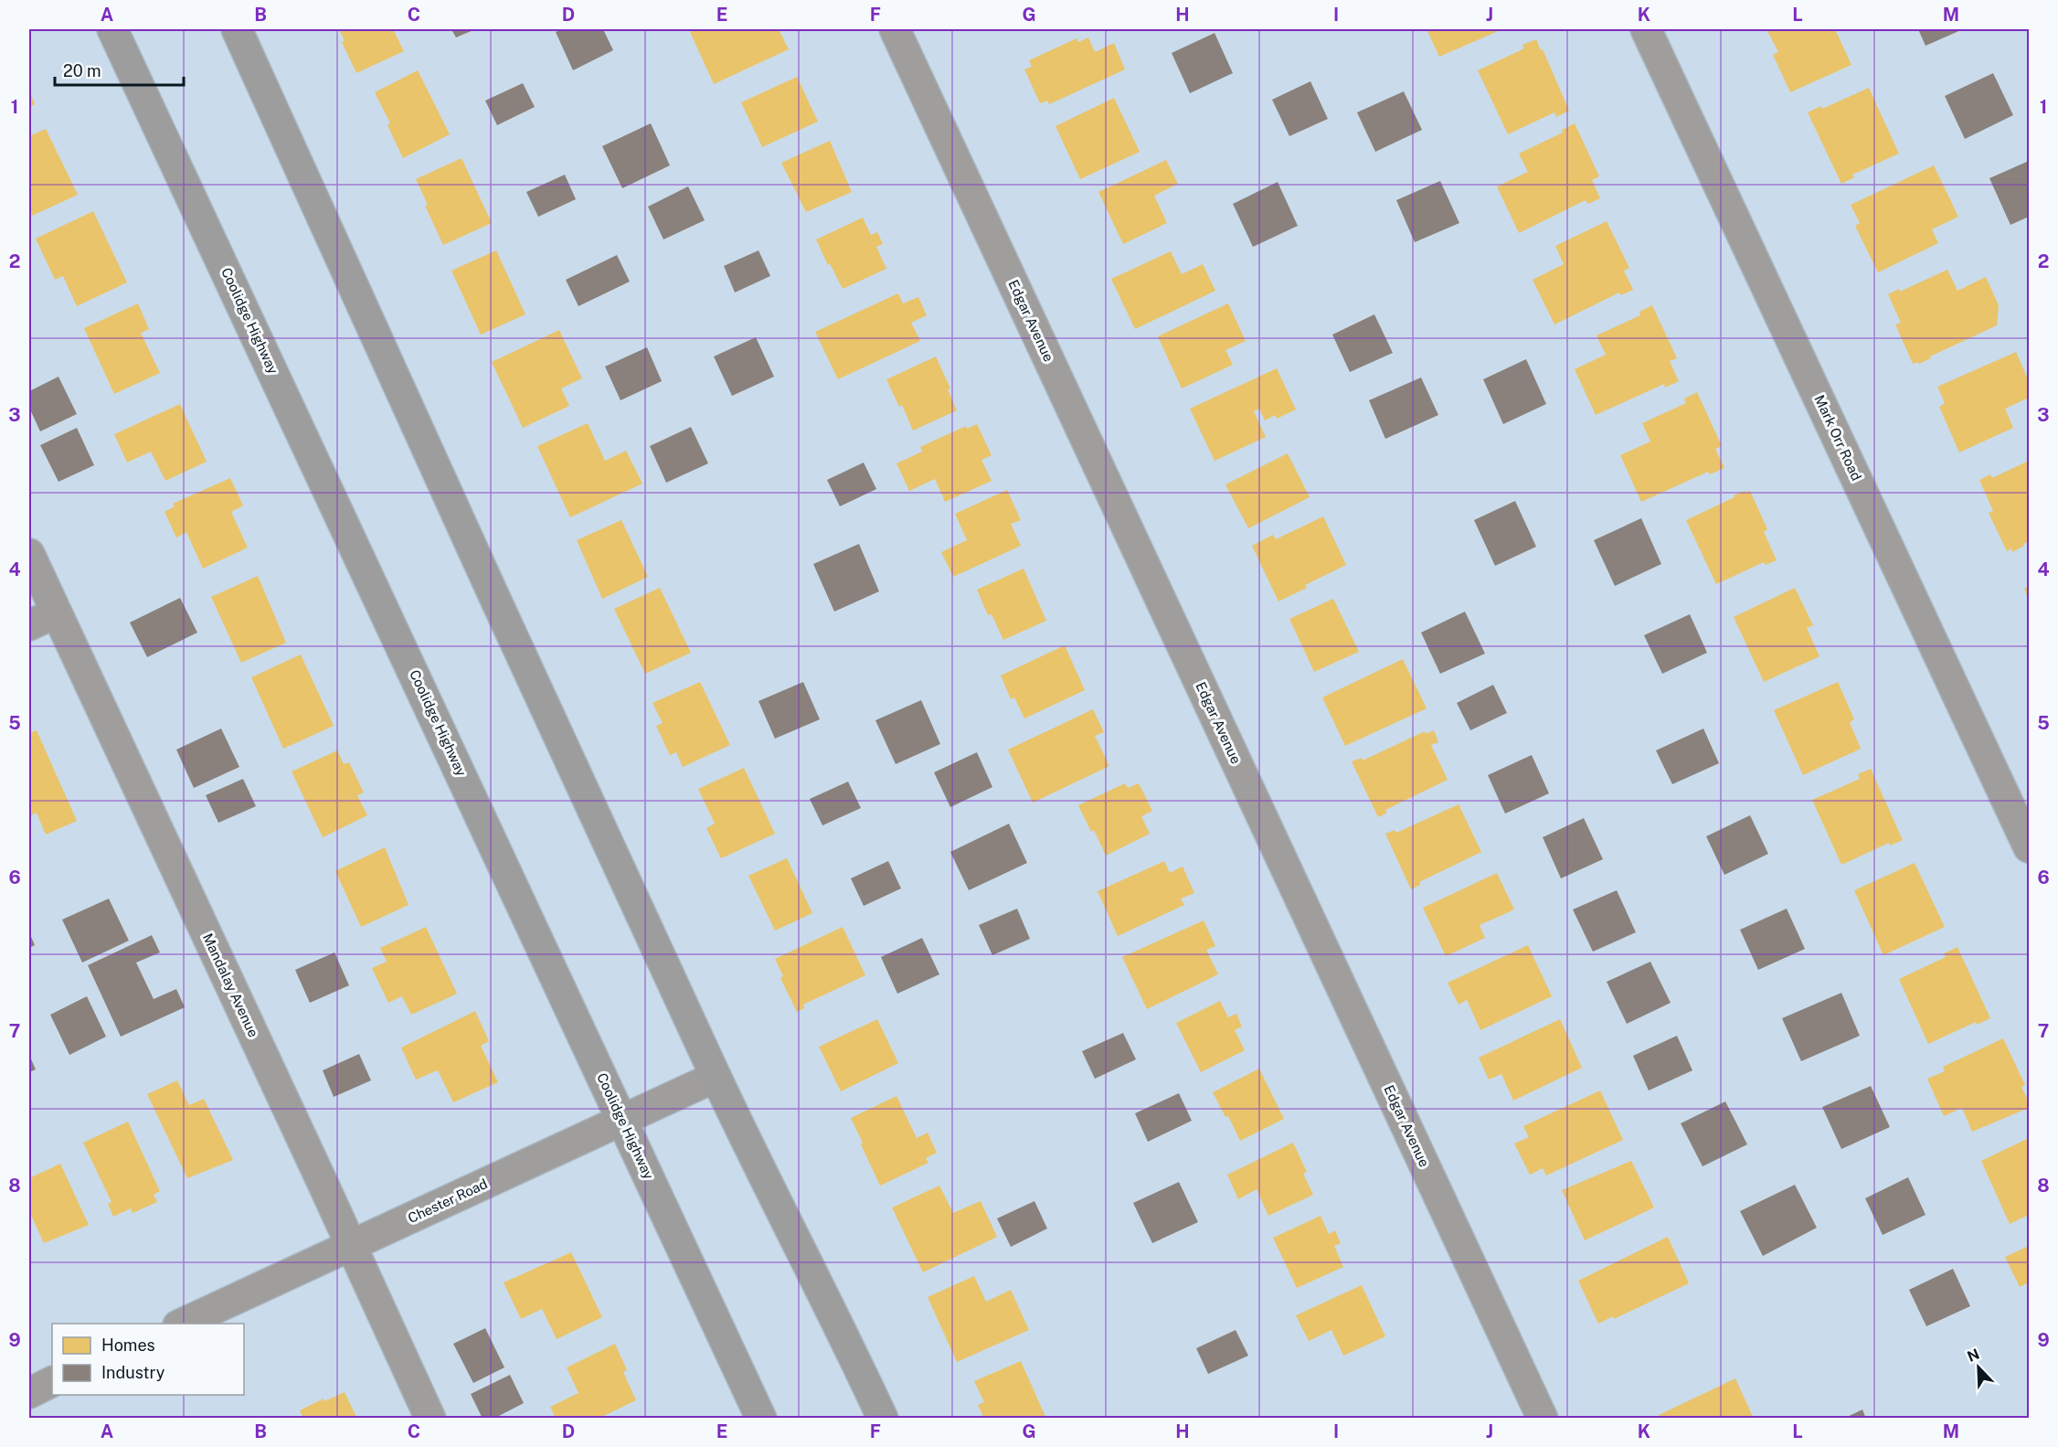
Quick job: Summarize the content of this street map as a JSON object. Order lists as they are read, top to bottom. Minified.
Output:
{"streets":{"main road":["Coolidge Highway"],"street":["Edgar Avenue","Mark Orr Road","Mandalay Avenue","Chester Road"]},"crossings":[["Coolidge Highway","Chester Road"],["Mandalay Avenue","Chester Road"]],"legend":["Homes","Industry"],"scale_bar":"20 m","north":"top left","grid":{"columns":["A","B","C","D","E","F","G","H","I","J","K","L","M"],"rows":["1","2","3","4","5","6","7","8","9"]}}
